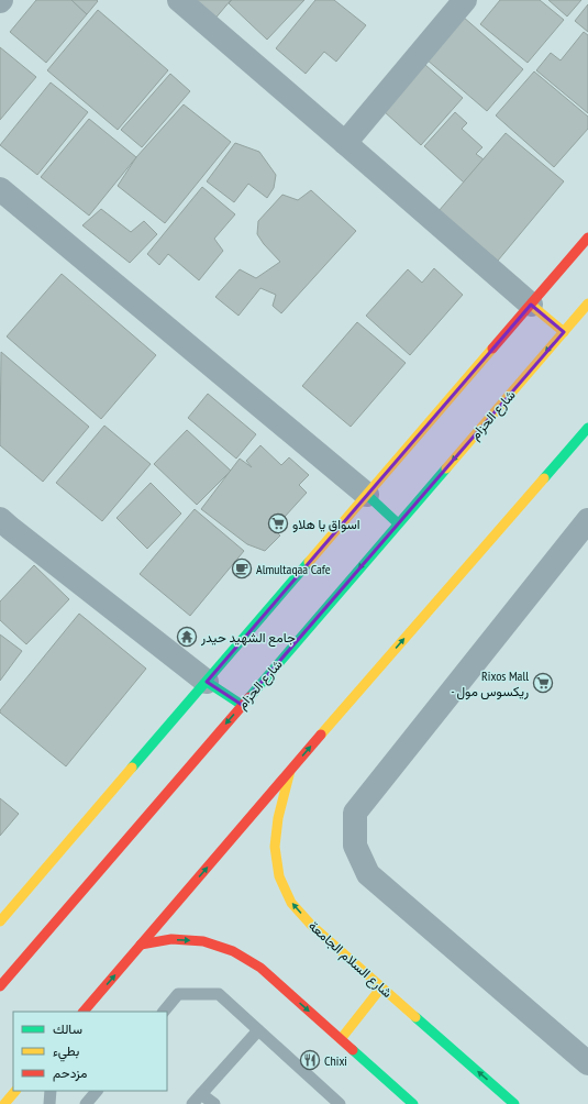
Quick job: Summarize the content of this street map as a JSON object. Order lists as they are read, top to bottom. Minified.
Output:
{"streets":{"main road":["شارع الحزام","شارع السلام الجامعة"]},"one_way":["شارع السلام الجامعة"],"places":{"supermarket":["اسواق يا هلاو","Rixos Mall - ريكسوس مول"],"cafe":["Almultaqaa Cafe"],"temple":["جامع الشهيد حيدر"],"restaurant":["Chixi"]},"legend":["سالك","بطيء","مزدحم"]}
